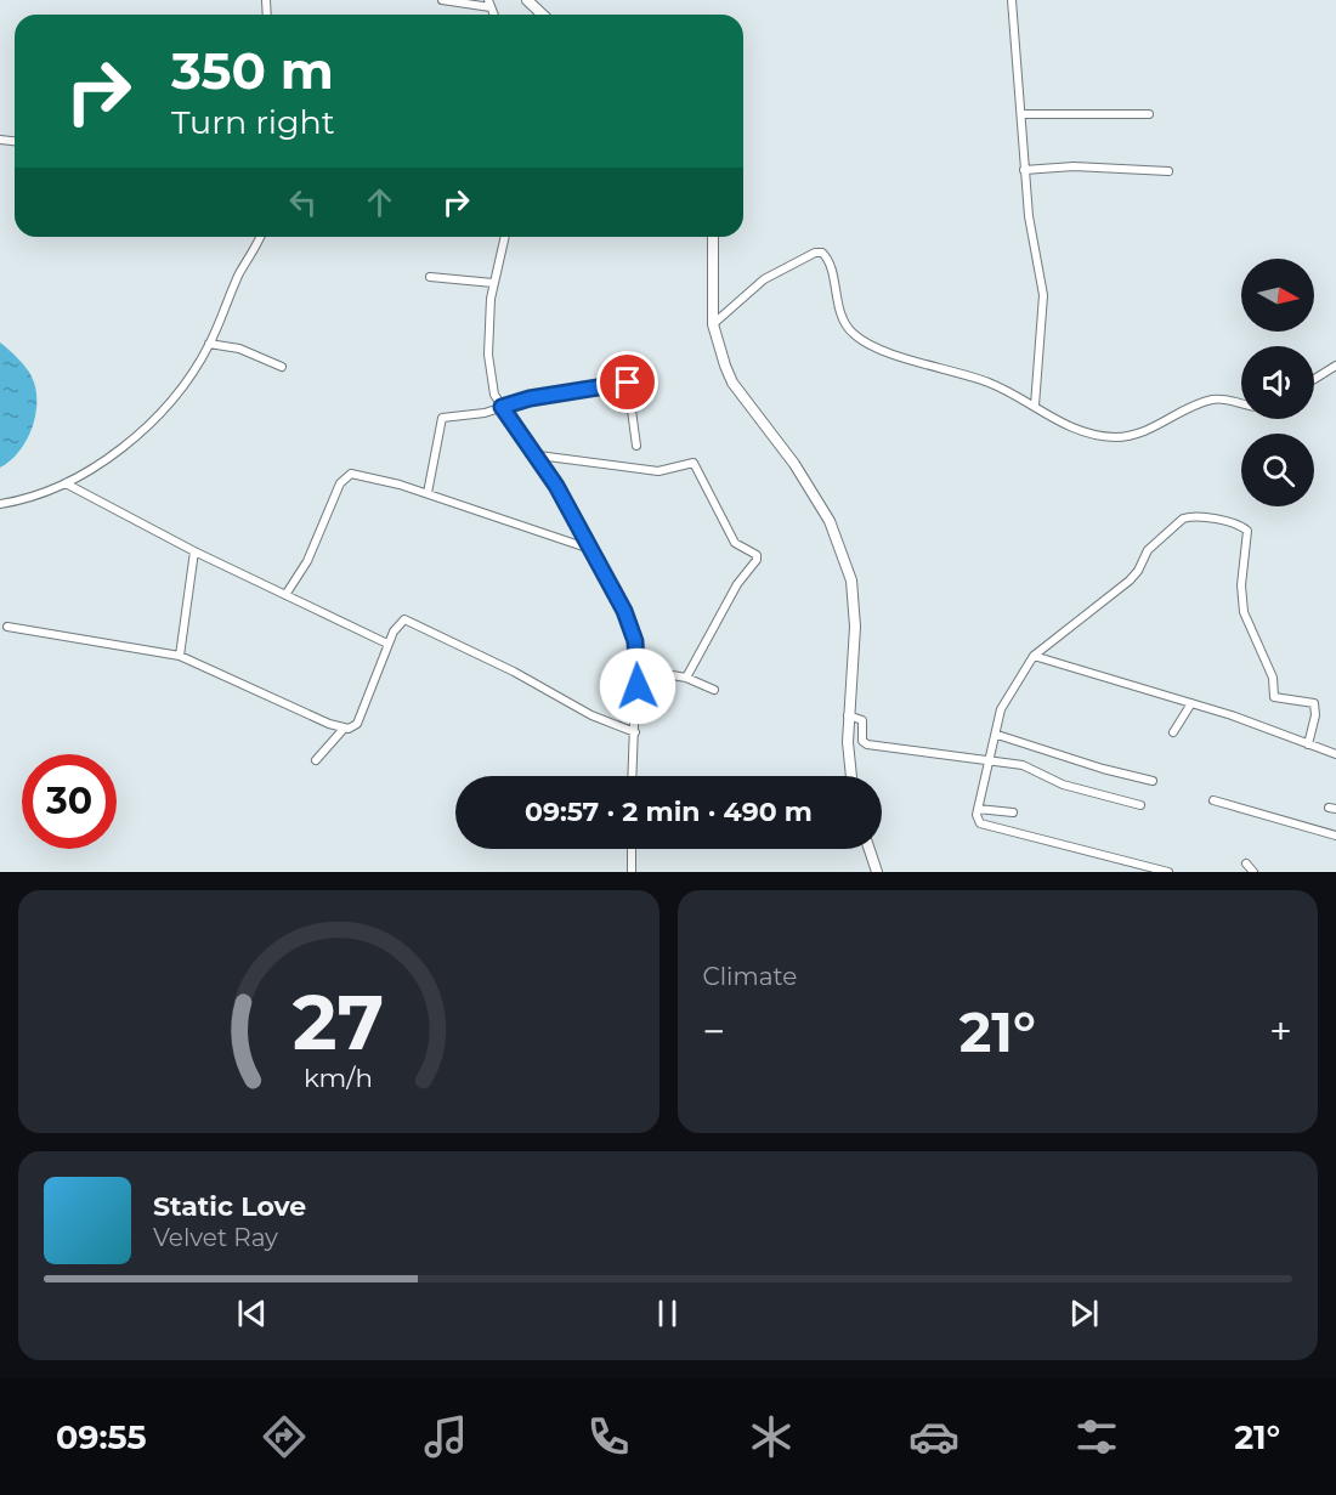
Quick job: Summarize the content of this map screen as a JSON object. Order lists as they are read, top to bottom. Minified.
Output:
{"north":"right","page":{"turn":["350 m","Turn right"],"limit":"30","trip":"09:57 · 2 min · 490 m","tile":"Climate","heat":["−","21°","+"],"song":["Static Love","Velvet Ray"],"tabs":["09:55","21°"],"gauge":["27","km/h"]}}
